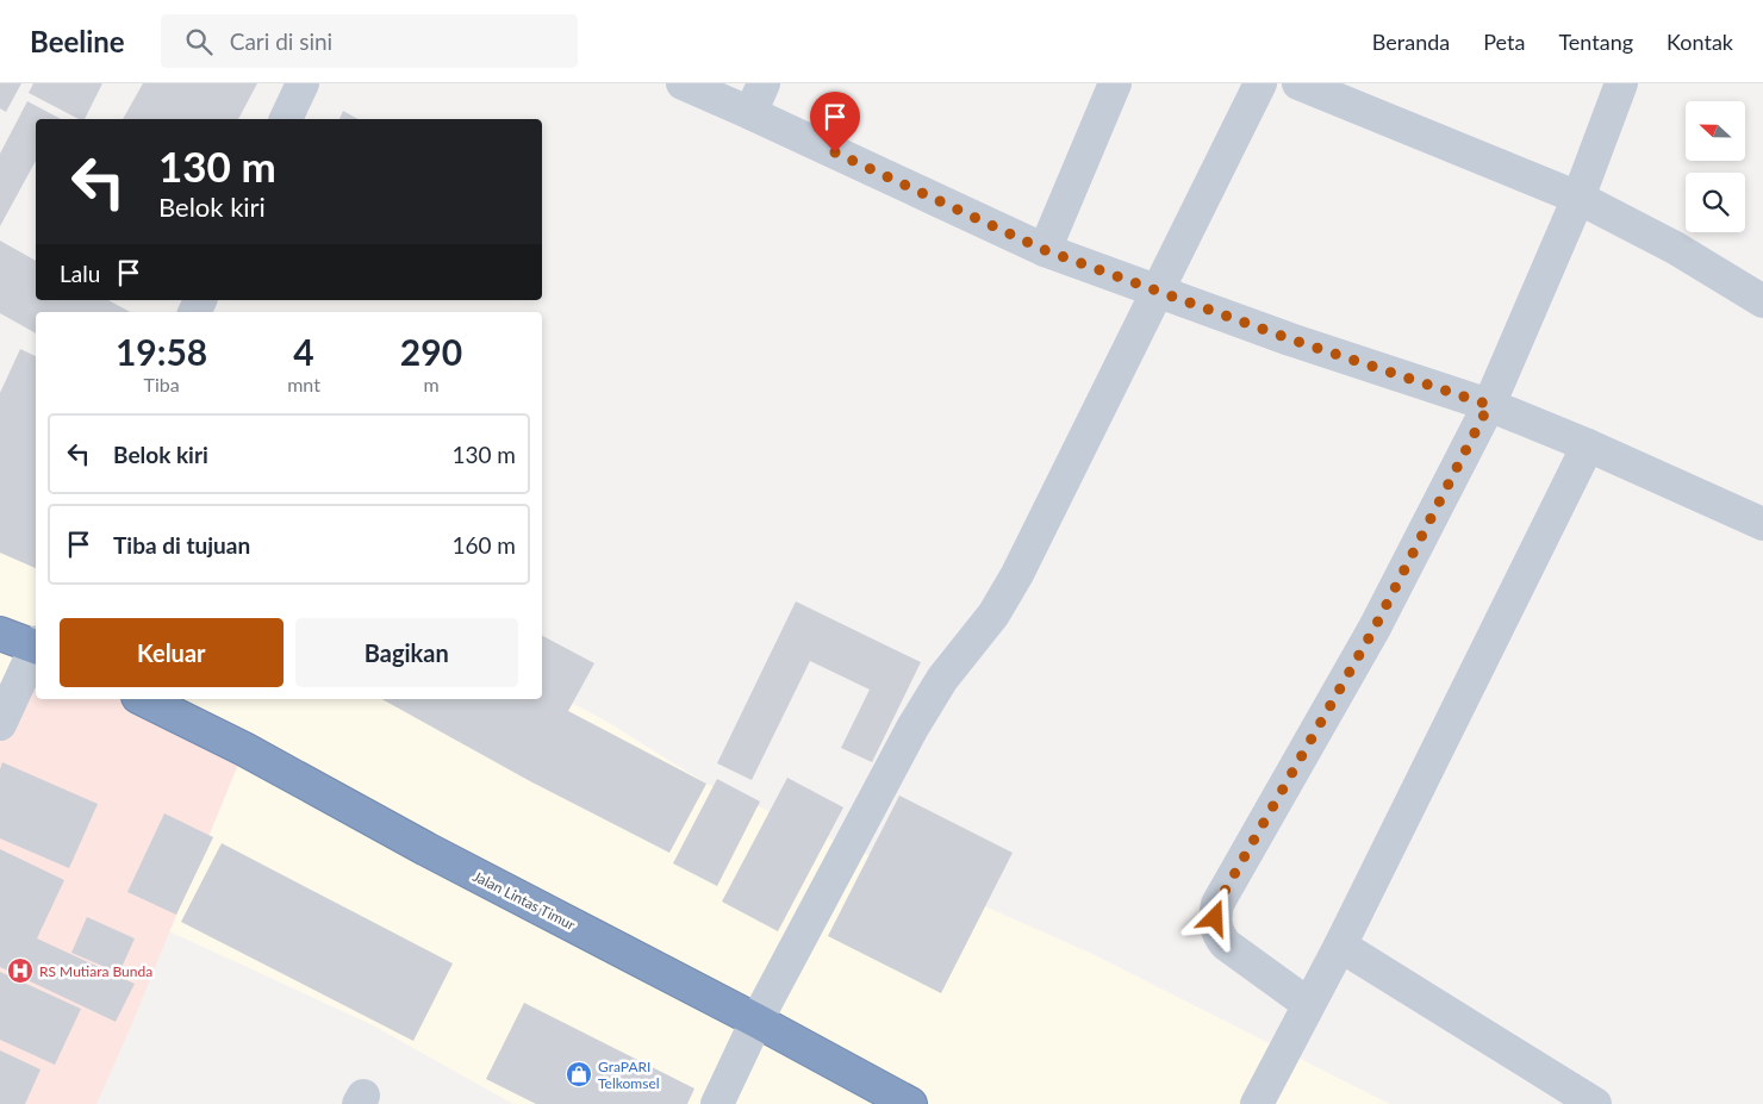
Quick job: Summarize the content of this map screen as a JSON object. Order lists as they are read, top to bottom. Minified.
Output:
{"streets":{"highway":["Jalan Lintas Timur"]},"places":{"hospital":["RS Mutiara Bunda"],"shop":["GraPARI Telkomsel"]},"north":"left","page":{"header":"Beeline","search":"Cari di sini","nav":["Beranda","Peta","Tentang","Kontak"],"turn":["130 m","Belok kiri"],"then":"Lalu","eta":["19:58","Tiba","4","mnt","290","m"],"list":[{"name":"Belok kiri","value":"130 m"},{"name":"Tiba di tujuan","value":"160 m"}],"buttons":["Keluar","Bagikan"]}}
